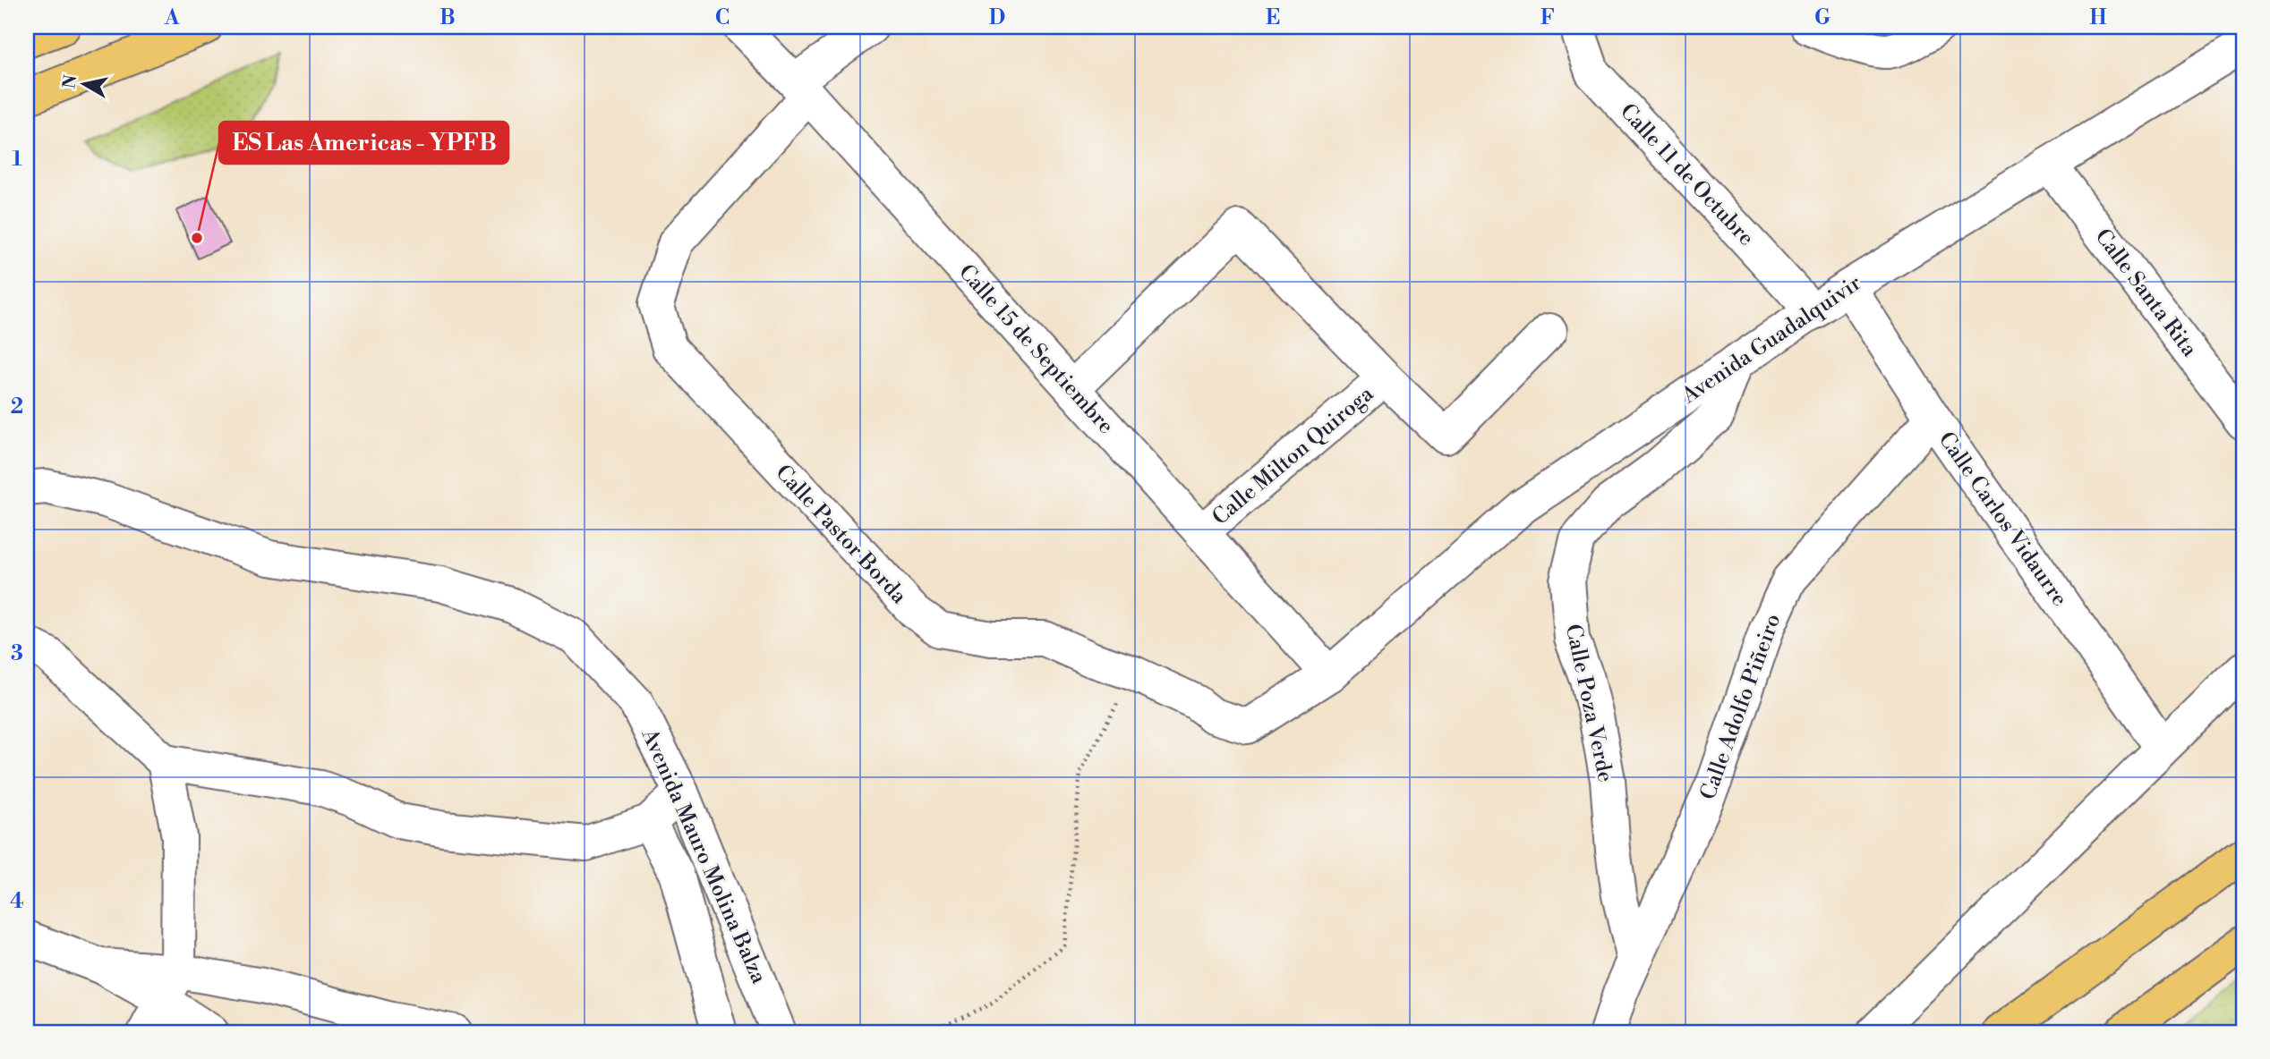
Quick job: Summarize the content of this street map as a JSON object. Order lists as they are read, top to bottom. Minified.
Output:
{"streets":{"street":["Calle 11 de Octubre","Calle Santa Rita","Avenida Guadalquivir","Calle 15 de Septiembre","Calle Milton Quiroga","Calle Carlos Vidaurre","Calle Pastor Borda","Calle Poza Verde","Calle Adolfo Piñeiro","Avenida Mauro Molina Balza"]},"crossings":[["Calle 11 de Octubre","Avenida Guadalquivir"],["Calle Santa Rita","Avenida Guadalquivir"],["Avenida Guadalquivir","Calle 15 de Septiembre"],["Avenida Guadalquivir","Calle Carlos Vidaurre"],["Avenida Guadalquivir","Calle Pastor Borda"],["Avenida Guadalquivir","Calle Poza Verde"],["Calle 15 de Septiembre","Calle Milton Quiroga"],["Calle 15 de Septiembre","Calle Pastor Borda"],["Calle Carlos Vidaurre","Calle Adolfo Piñeiro"],["Calle Poza Verde","Calle Adolfo Piñeiro"]],"places":["ES Las Americas - YPFB"],"north":"left","grid":{"columns":["A","B","C","D","E","F","G","H"],"rows":["1","2","3","4"]}}
